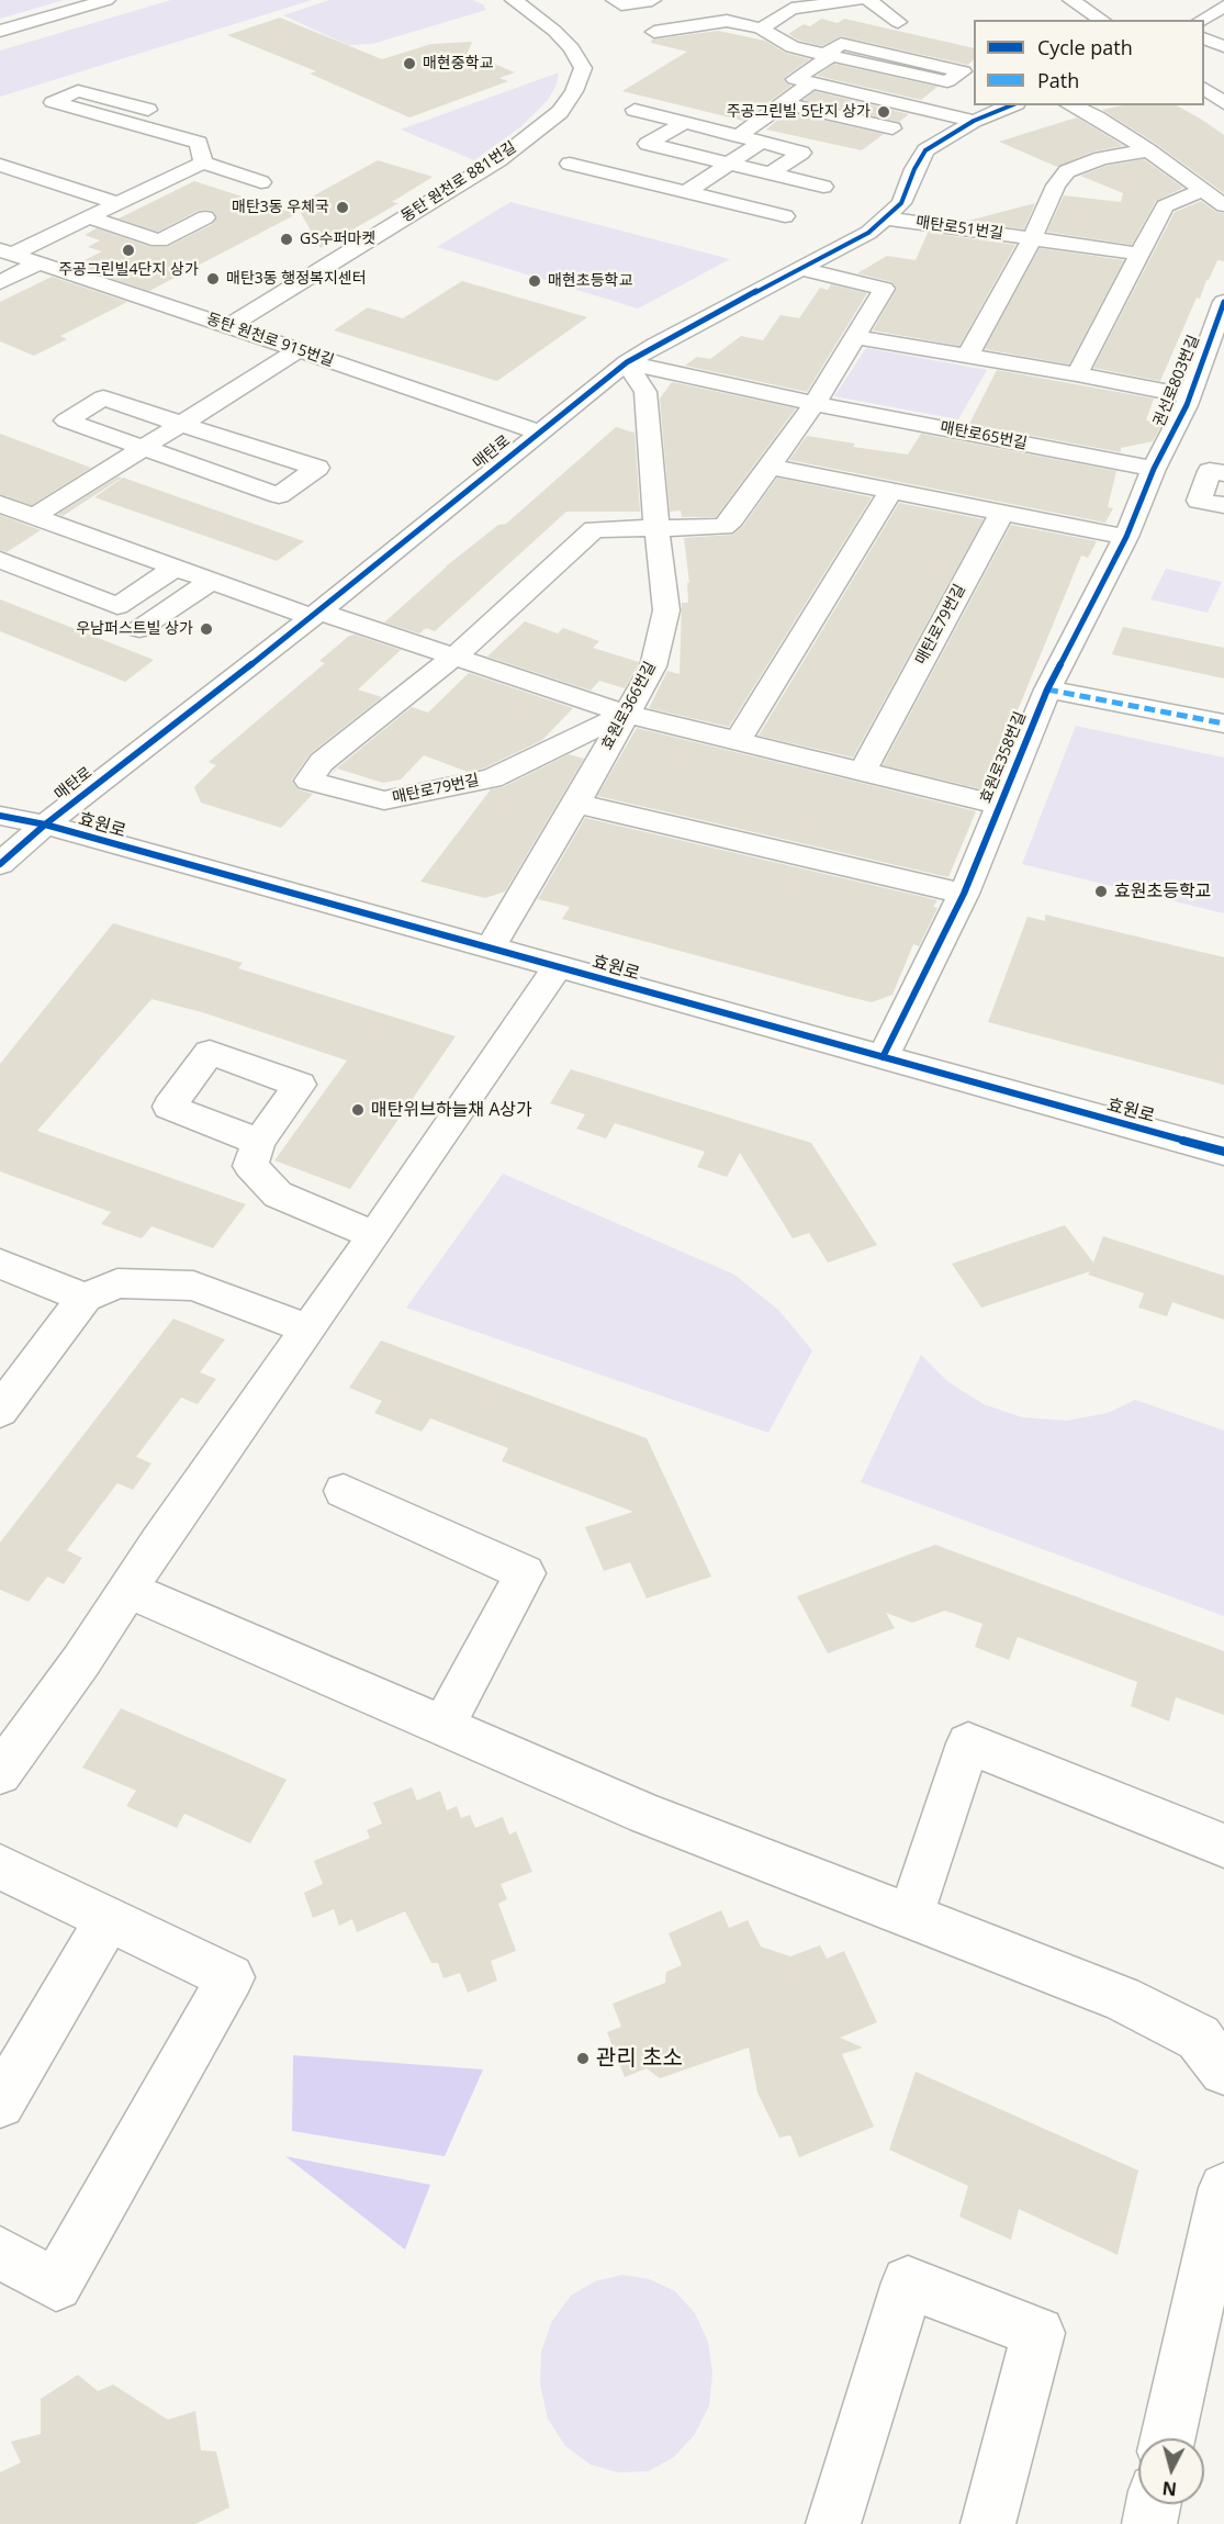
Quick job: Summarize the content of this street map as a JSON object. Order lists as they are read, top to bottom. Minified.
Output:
{"streets":{"street":["동탄 원천로 881번길","매탄로51번길","동탄 원천로 915번길","권선로803번길","매탄로65번길","매탄로","매탄로79번길","효원로366번길","효원로358번길","효원로"]},"crossings":[["동탄 원천로 881번길","동탄 원천로 915번길"],["매탄로51번길","매탄로"],["동탄 원천로 915번길","매탄로"],["권선로803번길","매탄로65번길"],["권선로803번길","효원로358번길"],["매탄로65번길","매탄로"],["매탄로65번길","효원로366번길"],["매탄로65번길","효원로358번길"],["매탄로","효원로366번길"],["매탄로","효원로"],["매탄로79번길","효원로366번길"],["효원로366번길","효원로"],["효원로358번길","효원로"]],"places":["매현중학교","주공그린빌 5단지 상가","매탄3동 우체국","GS수퍼마켓","주공그린빌4단지 상가","매탄3동 행정복지센터","매현초등학교","우남퍼스트빌 상가","효원초등학교","매탄위브하늘채 A상가","관리 초소"],"legend":["Cycle path","Path"],"north":"bottom"}
